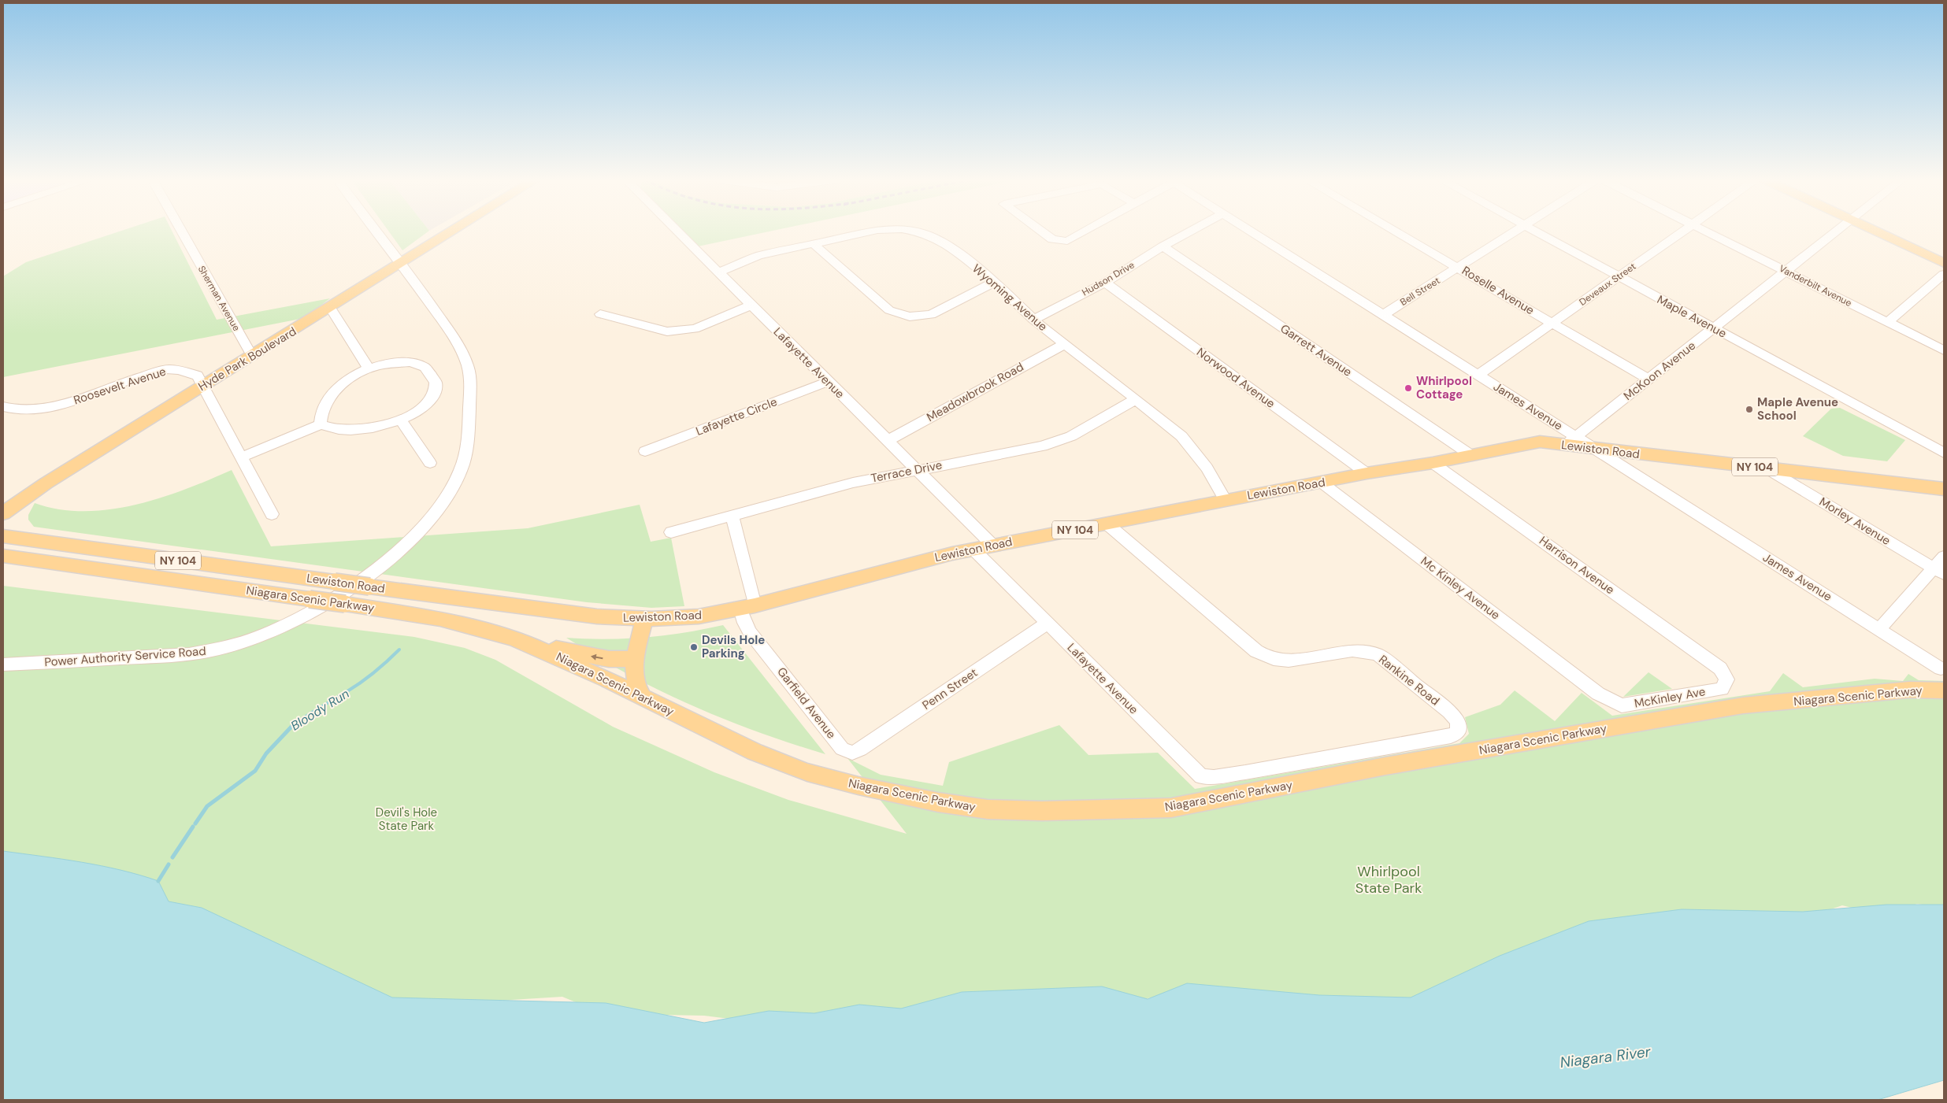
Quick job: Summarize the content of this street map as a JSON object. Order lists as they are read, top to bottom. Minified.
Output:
{"streets":{"main road":["Hyde Park Boulevard","Lewiston Road","NY 104","Niagara Scenic Parkway"],"street":["Hudson Drive","Deveaux Street","Vanderbilt Avenue","Roselle Avenue","Bell Street","Wyoming Avenue","Sherman Avenue","Maple Avenue","Garrett Avenue","Lafayette Avenue","McKoon Avenue","Norwood Avenue","Roosevelt Avenue","Meadowbrook Road","James Avenue","Lafayette Circle","Terrace Drive","Morley Avenue","Harrison Avenue","Mc Kinley Avenue","Power Authority Service Road","Rankine Road","Penn Street","McKinley Ave","Garfield Avenue"]},"crossings":[["Hudson Drive","Wyoming Avenue"],["Hudson Drive","Garrett Avenue"],["Hudson Drive","Norwood Avenue"],["Deveaux Street","Roselle Avenue"],["Deveaux Street","Maple Avenue"],["Deveaux Street","James Avenue"],["Vanderbilt Avenue","McKoon Avenue"],["Roselle Avenue","Bell Street"],["Roselle Avenue","McKoon Avenue"],["Bell Street","James Avenue"],["Wyoming Avenue","Lafayette Avenue"],["Wyoming Avenue","Meadowbrook Road"],["Wyoming Avenue","Lewiston Road"],["Wyoming Avenue","Terrace Drive"],["Sherman Avenue","Hyde Park Boulevard"],["Maple Avenue","McKoon Avenue"],["Garrett Avenue","Lewiston Road"],["Hyde Park Boulevard","Roosevelt Avenue"],["Hyde Park Boulevard","Power Authority Service Road"],["Lafayette Avenue","Meadowbrook Road"],["Lafayette Avenue","Lafayette Circle"],["Lafayette Avenue","Lewiston Road"],["Lafayette Avenue","Terrace Drive"],["Lafayette Avenue","Rankine Road"],["Lafayette Avenue","Penn Street"],["McKoon Avenue","James Avenue"],["McKoon Avenue","Lewiston Road"],["Norwood Avenue","Lewiston Road"],["James Avenue","Lewiston Road"],["Lewiston Road","Morley Avenue"],["Lewiston Road","Harrison Avenue"],["Lewiston Road","Mc Kinley Avenue"],["Lewiston Road","Rankine Road"],["Lewiston Road","Garfield Avenue"],["Terrace Drive","Garfield Avenue"],["Harrison Avenue","McKinley Ave"],["Mc Kinley Avenue","McKinley Ave"],["Penn Street","Garfield Avenue"]],"water":["Bloody Run","Niagara River"],"parks":["Devil's Hole State Park","Whirlpool State Park"],"places":["Whirlpool Cottage","Maple Avenue School","Devils Hole Parking"]}
